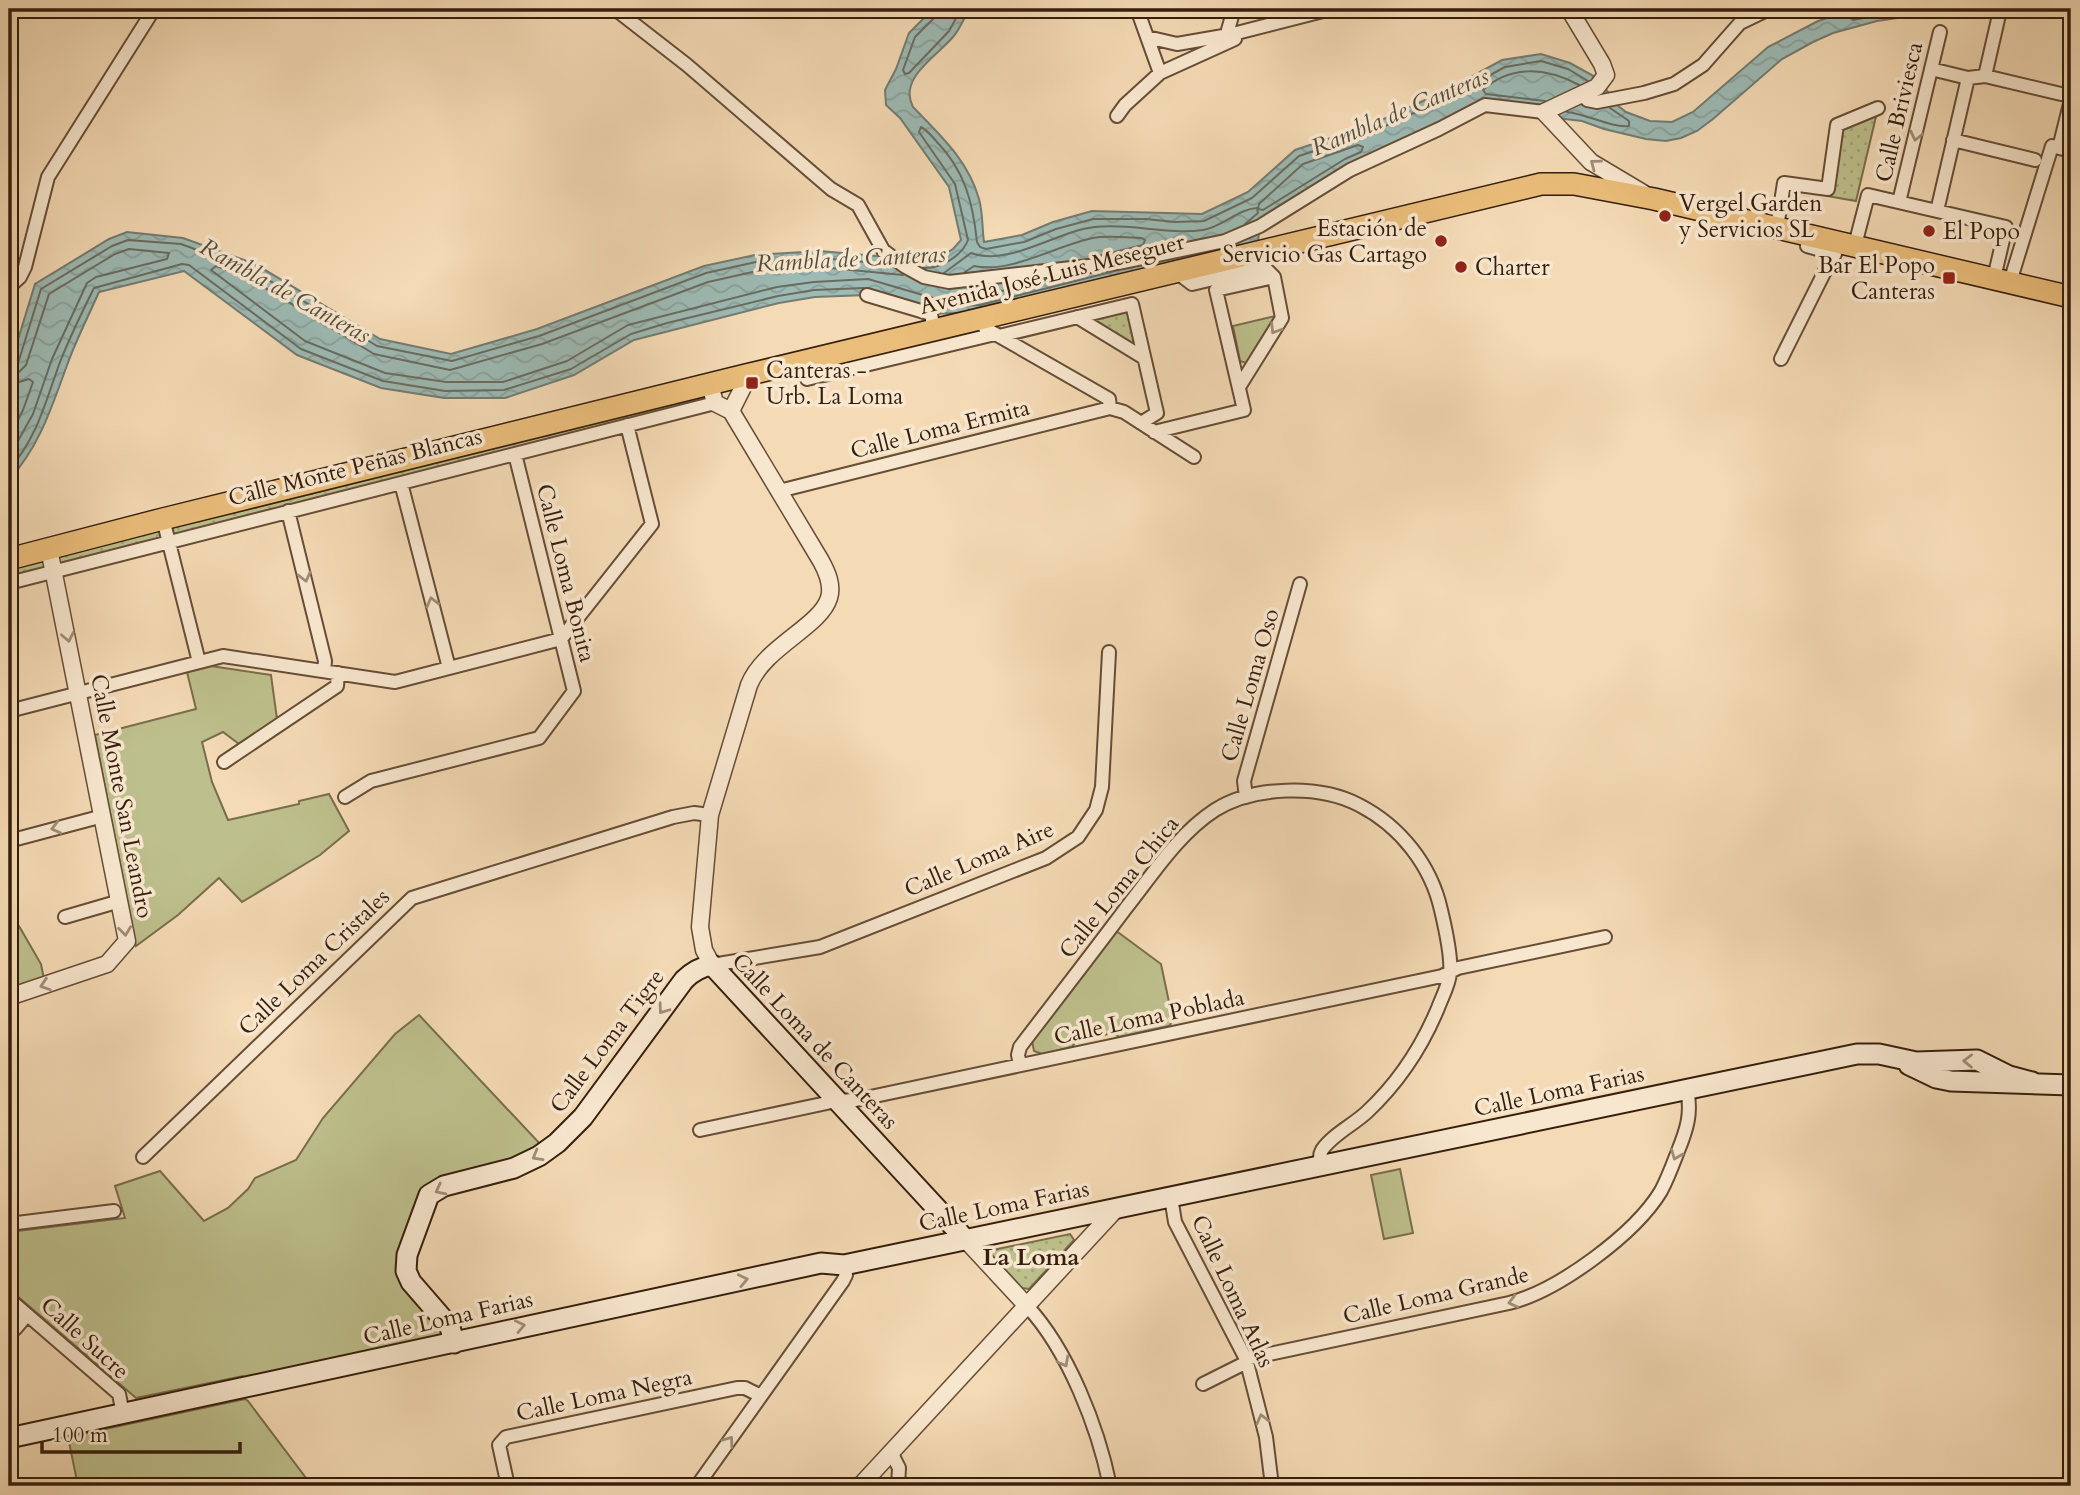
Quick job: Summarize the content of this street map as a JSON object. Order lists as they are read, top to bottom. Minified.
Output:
{"streets":{"main road":["Avenida José Luis Meseguer","Calle Monte Peñas Blancas","Calle Loma Tigre","Calle Loma de Canteras","Calle Loma Farias"],"street":["Calle Briviesca","Calle Loma Ermita","Calle Loma Bonita","Calle Loma Oso","Calle Monte San Leandro","Calle Loma Aire","Calle Loma Chica","Calle Loma Cristales","Calle Loma Poblada","Calle Loma Atlas","Calle Loma Grande","Calle Sucre","Calle Loma Negra"]},"crossings":[["Avenida José Luis Meseguer","Calle Monte Peñas Blancas"],["Calle Loma Ermita","Calle Loma de Canteras"],["Calle Monte Peñas Blancas","Calle Loma Bonita"],["Calle Monte Peñas Blancas","Calle Monte San Leandro"],["Calle Loma Oso","Calle Loma Chica"],["Calle Loma Aire","Calle Loma Tigre"],["Calle Loma Aire","Calle Loma de Canteras"],["Calle Loma Chica","Calle Loma Poblada"],["Calle Loma Chica","Calle Loma Farias"],["Calle Loma Cristales","Calle Loma de Canteras"],["Calle Loma Poblada","Calle Loma de Canteras"],["Calle Loma Tigre","Calle Loma de Canteras"],["Calle Loma Tigre","Calle Loma Farias"],["Calle Loma de Canteras","Calle Loma Farias"],["Calle Loma Farias","Calle Loma Atlas"],["Calle Loma Farias","Calle Loma Grande"],["Calle Loma Farias","Calle Sucre"],["Calle Loma Atlas","Calle Loma Grande"]],"one_way":["Calle Loma Tigre","Calle Loma Atlas","Calle Loma Grande"],"districts":["La Loma"],"water":["Rambla de Canteras"],"places":{"other":["Vergel Garden y Servicios SL","El Popo","Estación de Servicio Gas Cartago","Charter"],"transit":["Bar El Popo Canteras","Canteras - Urb. La Loma"]},"scale_bar":"100 m"}
